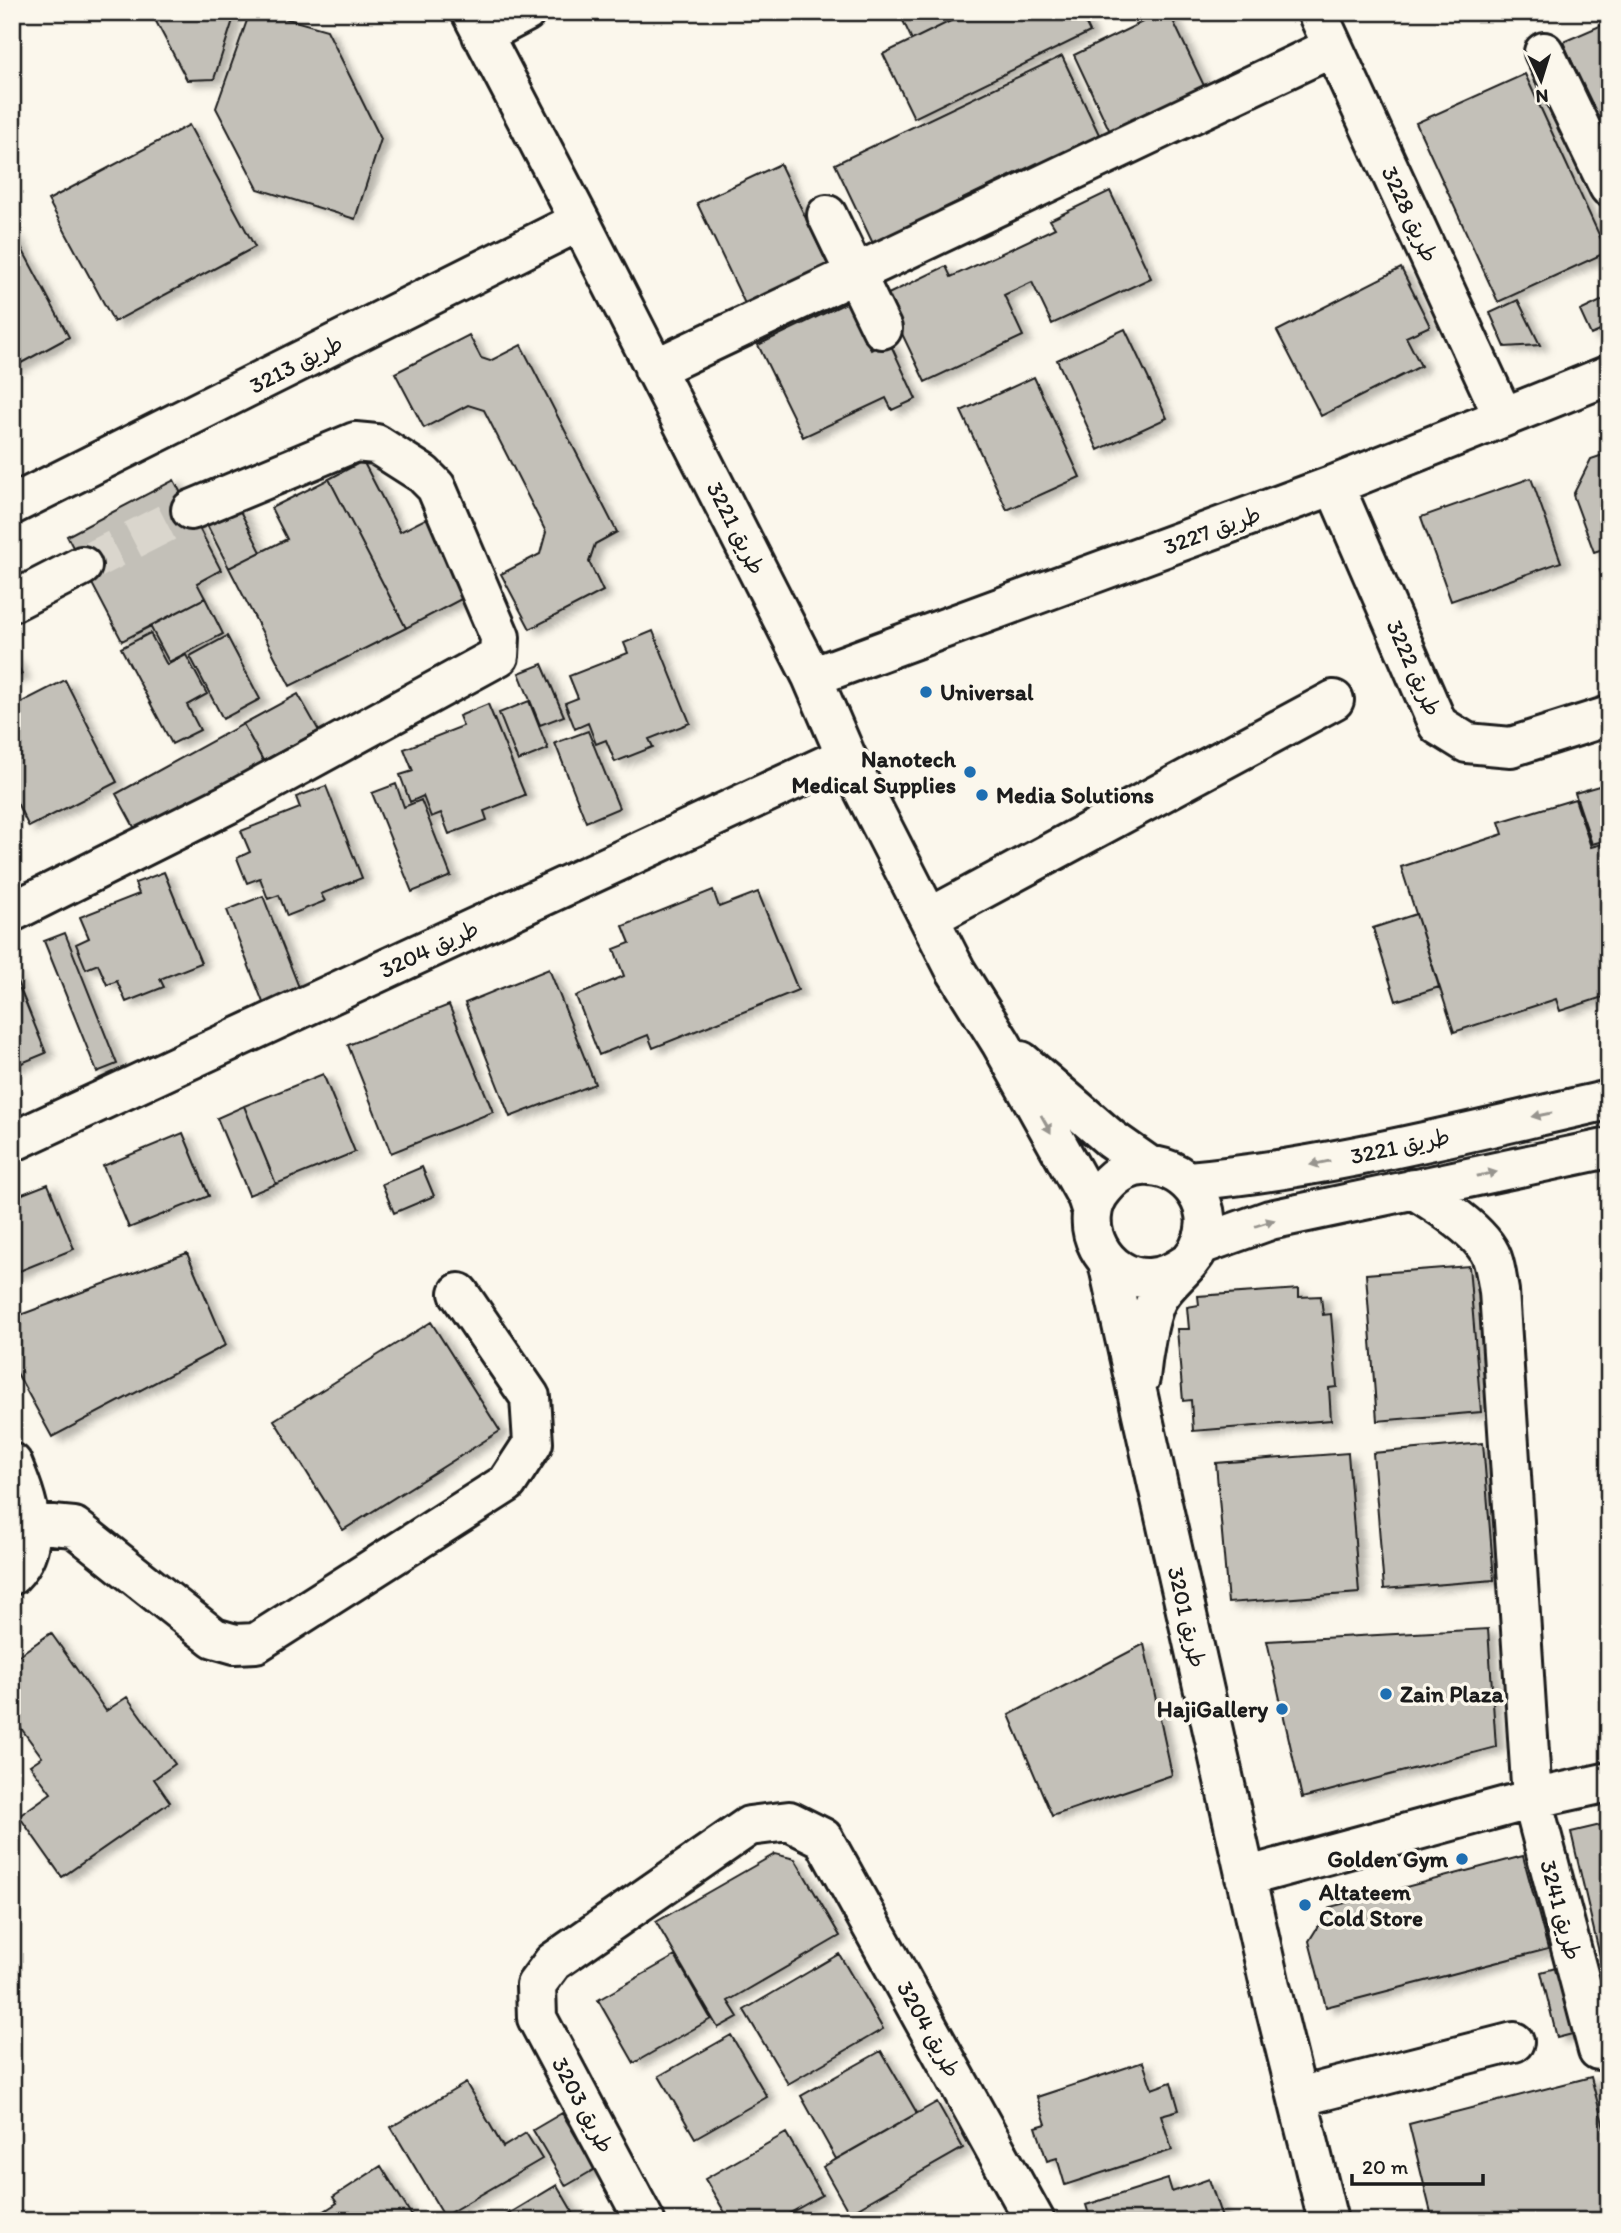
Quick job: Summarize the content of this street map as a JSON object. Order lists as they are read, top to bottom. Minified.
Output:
{"streets":{"street":["طريق 3228","طريق 3213","طريق 3221","طريق 3227","طريق 3222","طريق 3204","طريق 3201","طريق 3241","طريق 3203"]},"crossings":[["طريق 3228","طريق 3227"],["طريق 3213","طريق 3221"],["طريق 3221","طريق 3227"],["طريق 3221","طريق 3204"],["طريق 3221","طريق 3201"],["طريق 3227","طريق 3222"],["طريق 3204","طريق 3203"]],"places":["Universal","Nanotech Medical Supplies","Media Solutions","Zain Plaza","HajiGallery","Golden Gym","Altateem Cold Store"],"scale_bar":"20 m","north":"bottom"}
